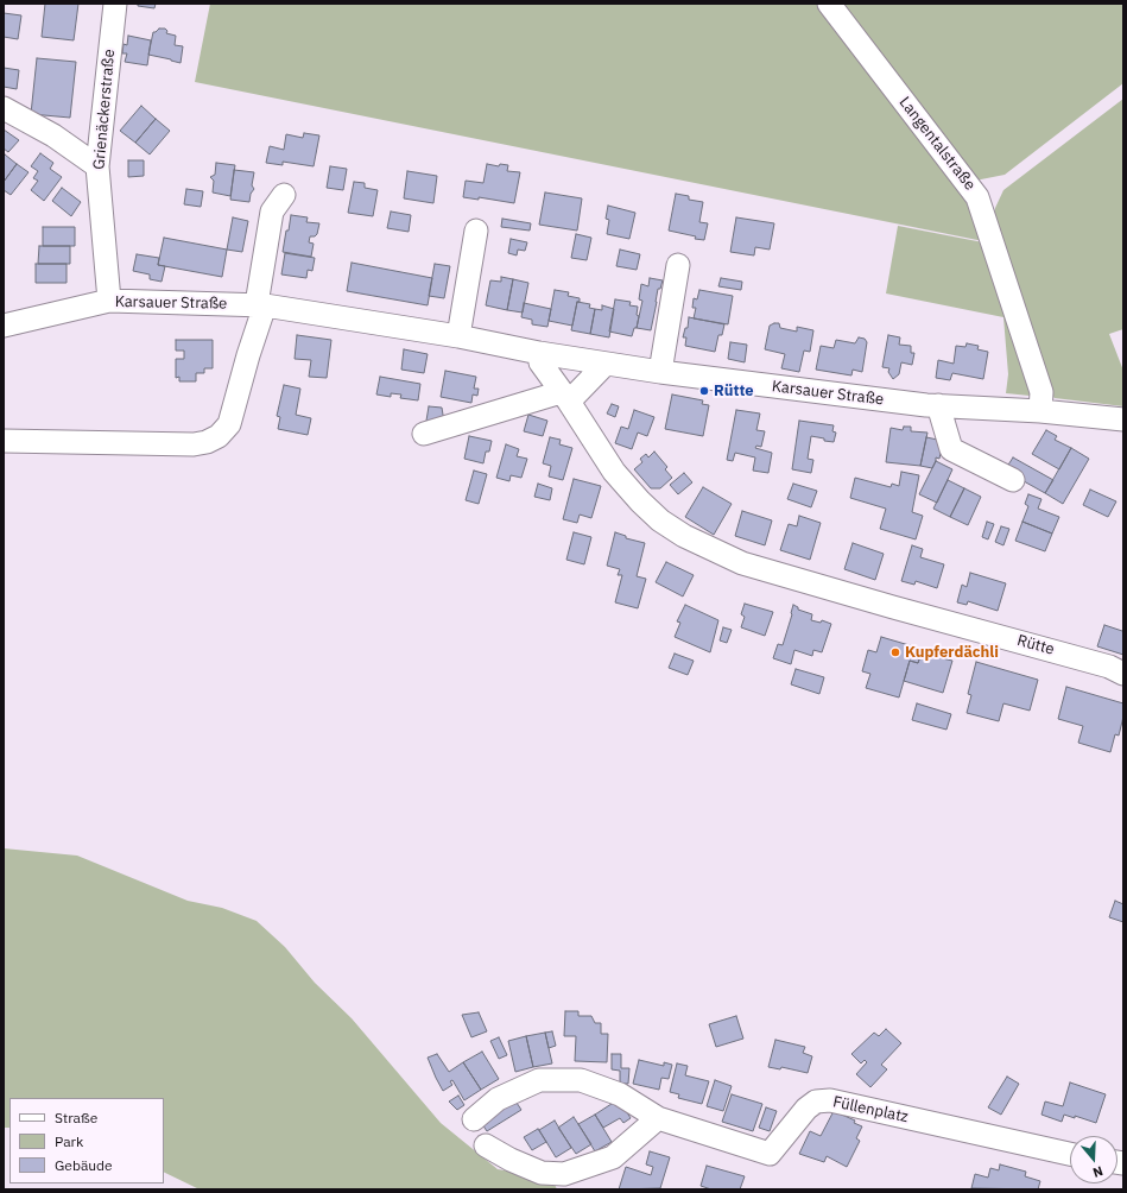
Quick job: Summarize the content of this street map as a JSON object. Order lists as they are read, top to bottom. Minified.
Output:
{"streets":{"street":["Grienäckerstraße","Langentalstraße","Karsauer Straße","Rütte","Füllenplatz"]},"crossings":[["Grienäckerstraße","Karsauer Straße"],["Langentalstraße","Karsauer Straße"],["Karsauer Straße","Rütte"]],"places":["Rütte","Kupferdächli"],"legend":["Straße","Park","Gebäude"],"north":"bottom"}
